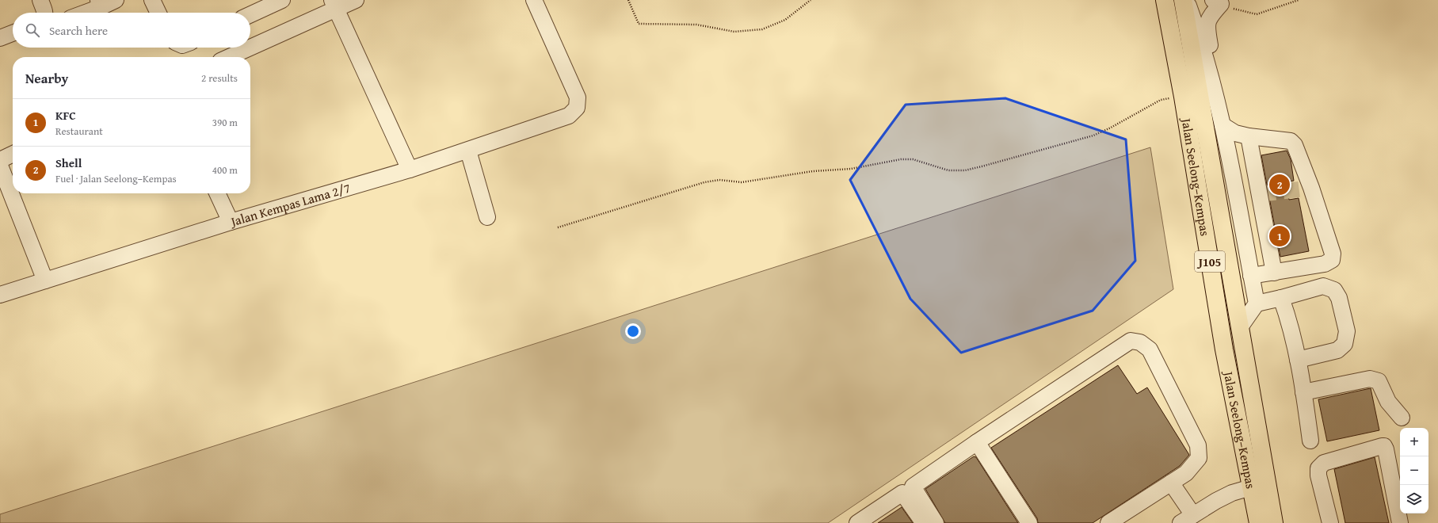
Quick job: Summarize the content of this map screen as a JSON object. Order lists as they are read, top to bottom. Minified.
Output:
{"streets":{"main road":["Jalan Seelong–Kempas","J105"],"street":["Jalan Kempas Lama 2/7"]},"page":{"search":"Search here","heading":["Nearby","2 results"],"list":[{"mark":"1","name":"KFC","note":"Restaurant","value":"390 m"},{"mark":"2","name":"Shell","note":"Fuel · Jalan Seelong–Kempas","value":"400 m"}],"pins":["2","1"],"map_buttons":["+","−"]}}
